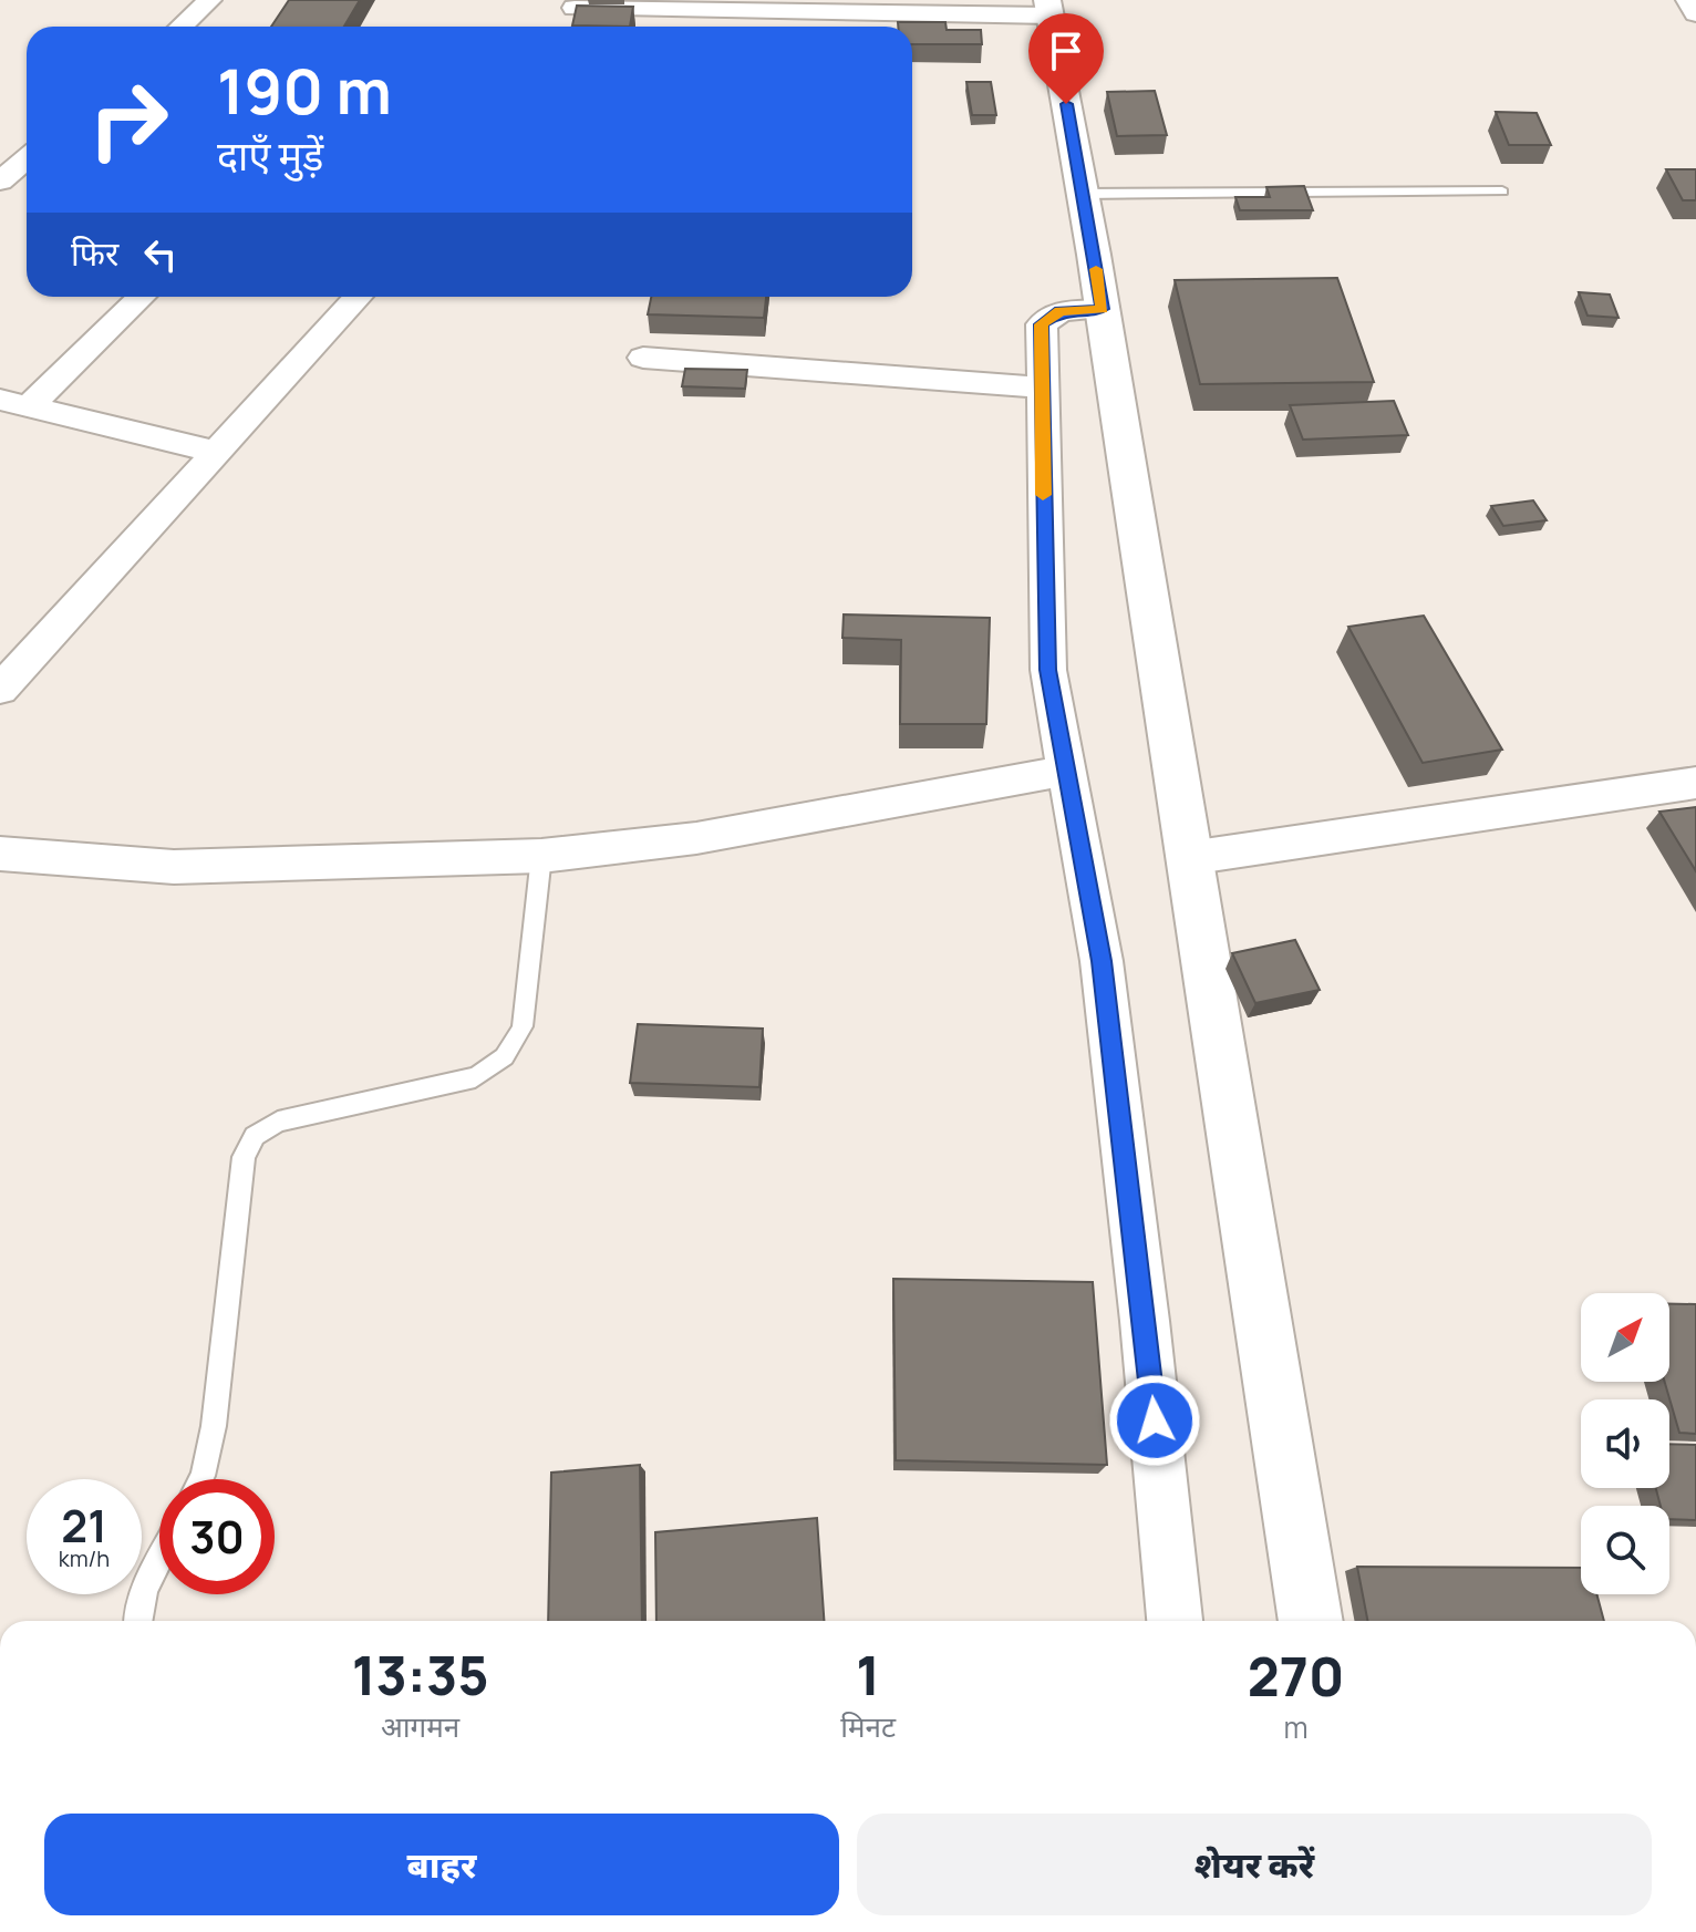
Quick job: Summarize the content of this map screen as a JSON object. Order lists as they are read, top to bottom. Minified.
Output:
{"north":"top right","page":{"turn":["190 m","दाएँ मुड़ें"],"then":"फिर","speed":"21 km/h","limit":"30","eta":["13:35","आगमन","1","मिनट","270","m"],"buttons":["बाहर","शेयर करें"]}}
